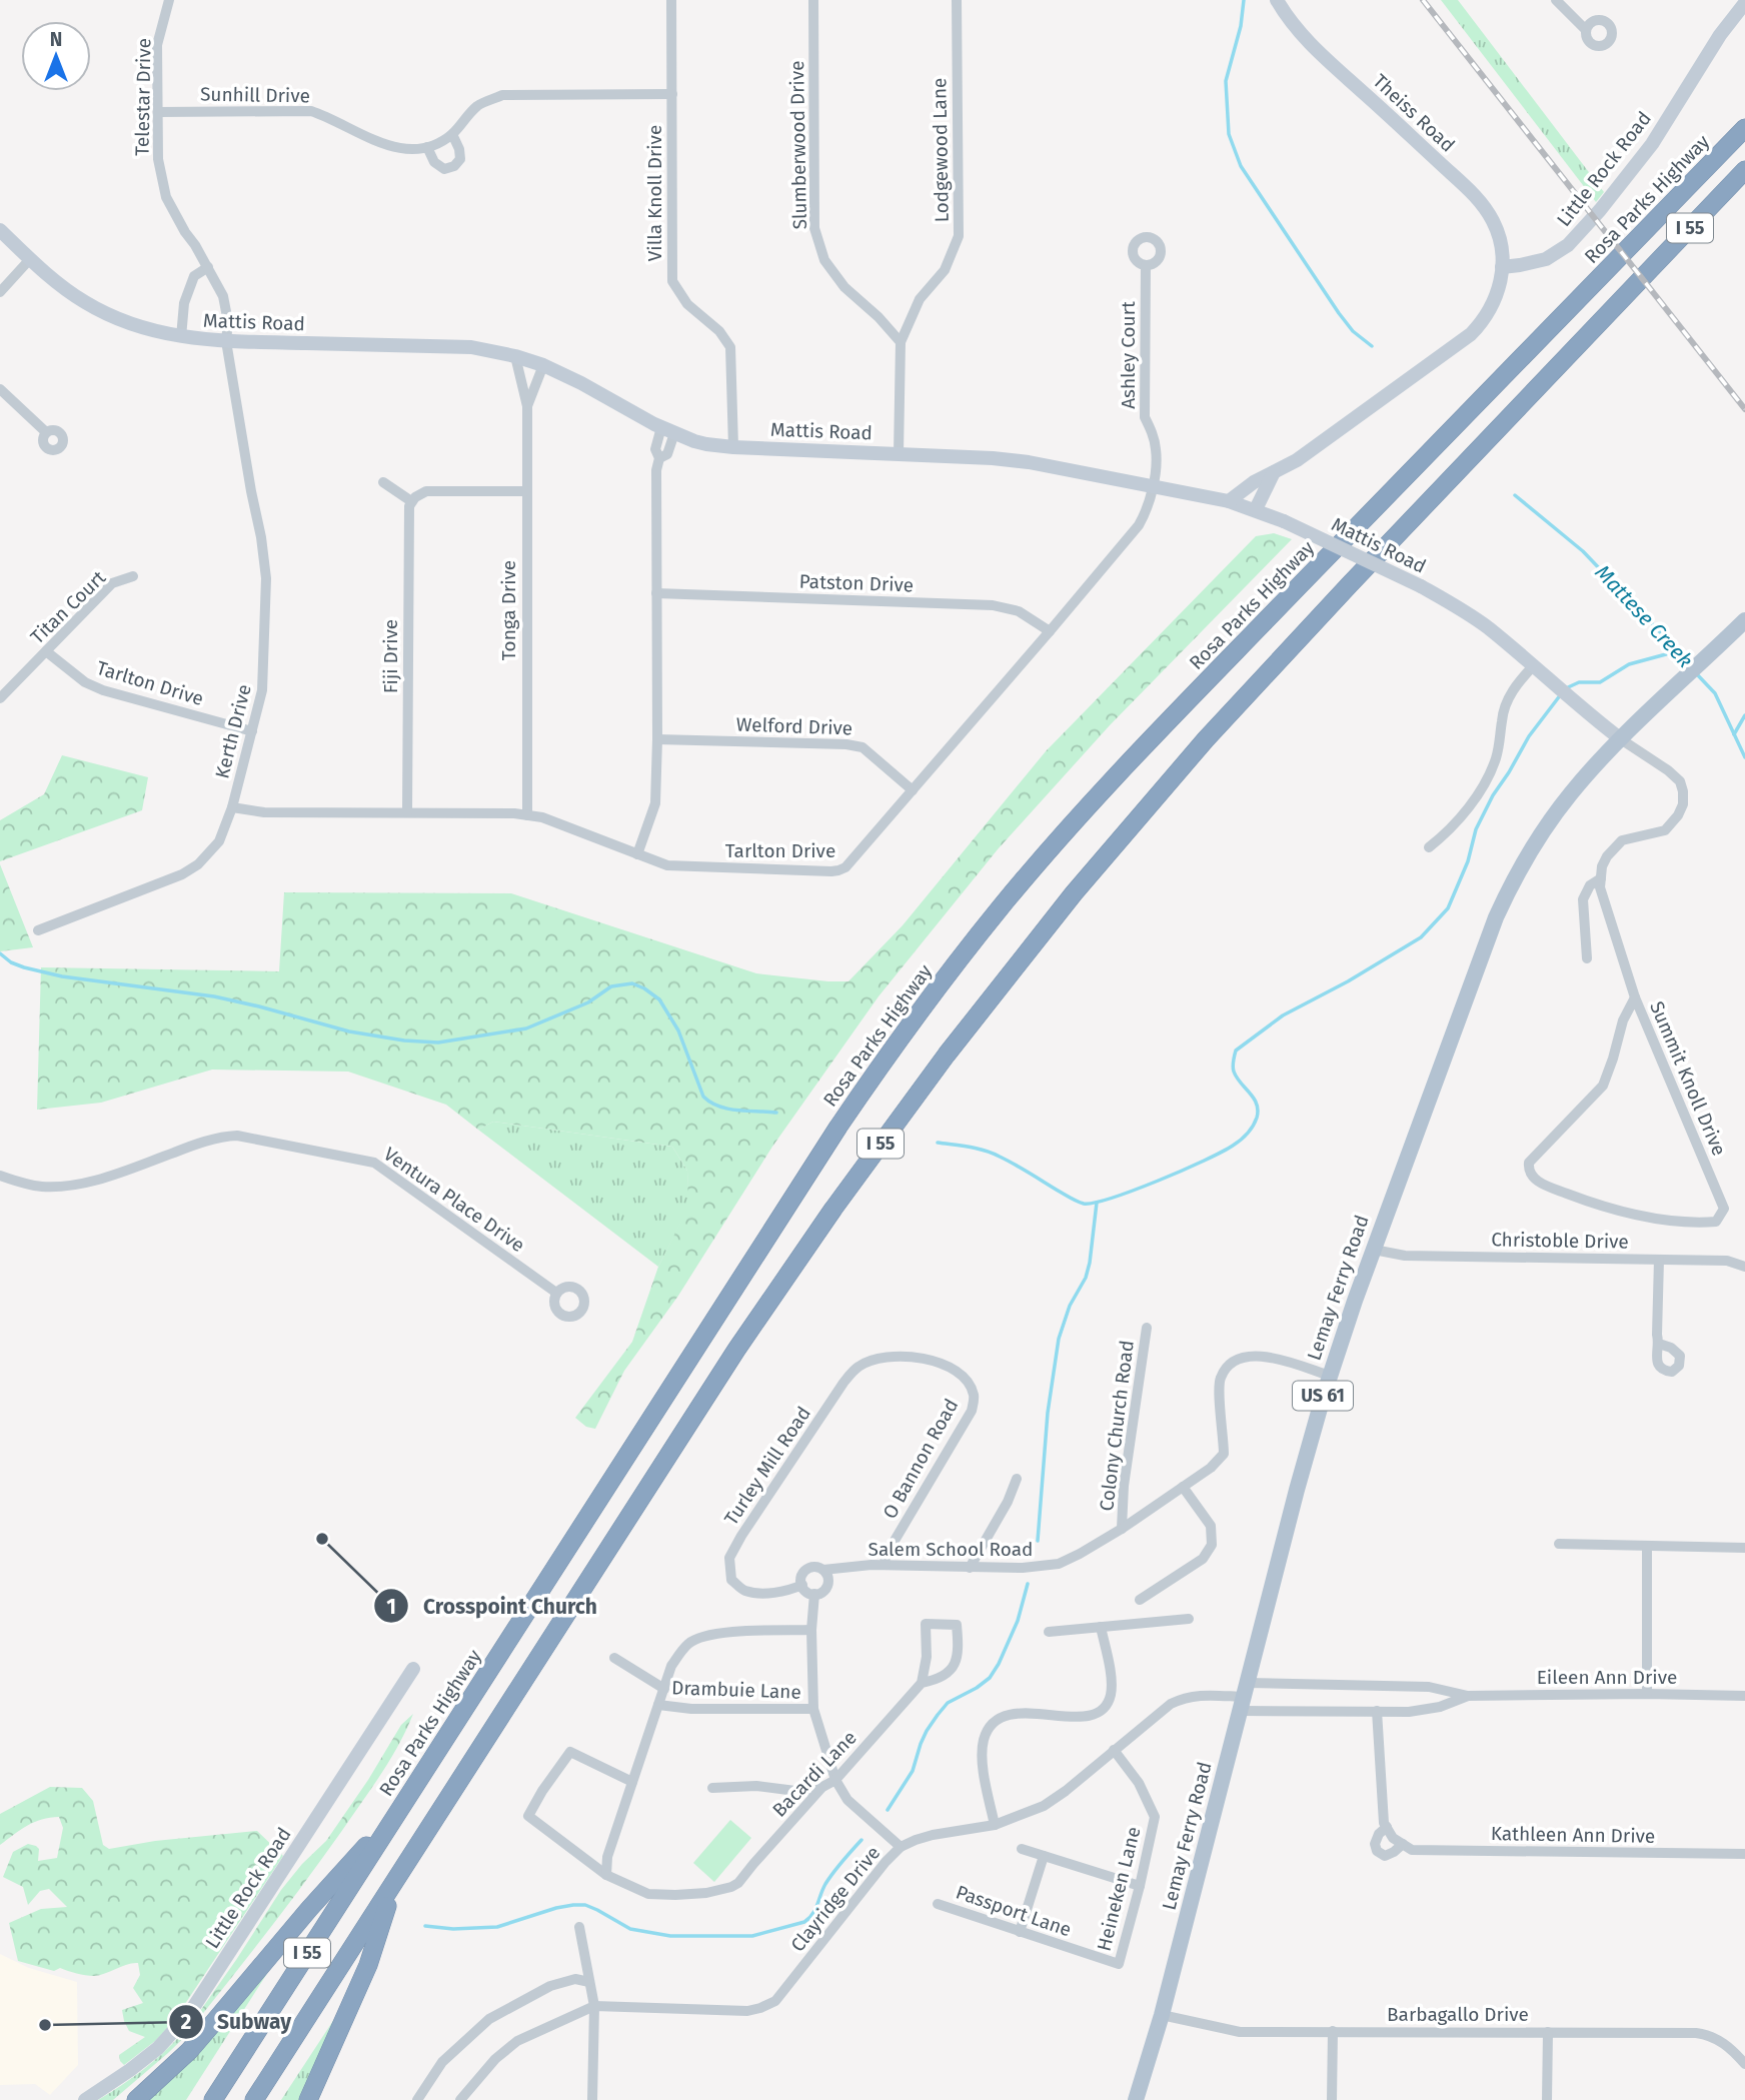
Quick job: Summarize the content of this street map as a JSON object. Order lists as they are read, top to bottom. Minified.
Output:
{"streets":{"highway":["Rosa Parks Highway","I 55"],"main road":["Theiss Road","Little Rock Road","Mattis Road","Lemay Ferry Road","US 61"],"street":["Sunhill Drive","Telestar Drive","Slumberwood Drive","Lodgewood Lane","Villa Knoll Drive","Ashley Court","Patston Drive","Titan Court","Tonga Drive","Fiji Drive","Tarlton Drive","Welford Drive","Kerth Drive","Summit Knoll Drive","Ventura Place Drive","Christoble Drive","Colony Church Road","O Bannon Road","Turley Mill Road","Salem School Road","Eileen Ann Drive","Drambuie Lane","Bacardi Lane","Kathleen Ann Drive","Heineken Lane","Clayridge Drive","Passport Lane","Barbagallo Drive"]},"crossings":[["Sunhill Drive","Telestar Drive"],["Sunhill Drive","Villa Knoll Drive"],["Telestar Drive","Mattis Road"],["Telestar Drive","Kerth Drive"],["Theiss Road","Little Rock Road"],["Slumberwood Drive","Lodgewood Lane"],["Lodgewood Lane","Mattis Road"],["Villa Knoll Drive","Mattis Road"],["Mattis Road","Ashley Court"],["Mattis Road","Tonga Drive"],["Mattis Road","Tarlton Drive"],["Mattis Road","Kerth Drive"],["Mattis Road","Lemay Ferry Road"],["Ashley Court","Tarlton Drive"],["Patston Drive","Tarlton Drive"],["Titan Court","Tarlton Drive"],["Tonga Drive","Tarlton Drive"],["Fiji Drive","Tarlton Drive"],["Tarlton Drive","Welford Drive"],["Tarlton Drive","Kerth Drive"],["Christoble Drive","Lemay Ferry Road"],["Lemay Ferry Road","Salem School Road"],["Lemay Ferry Road","Eileen Ann Drive"],["Lemay Ferry Road","Clayridge Drive"],["Lemay Ferry Road","Barbagallo Drive"],["Colony Church Road","Salem School Road"],["O Bannon Road","Turley Mill Road"],["O Bannon Road","Salem School Road"],["Turley Mill Road","Salem School Road"],["Eileen Ann Drive","Kathleen Ann Drive"],["Eileen Ann Drive","Clayridge Drive"],["Heineken Lane","Clayridge Drive"],["Heineken Lane","Passport Lane"]],"water":["Mattese Creek"],"places":["Crosspoint Church","Subway"],"north":"top"}
